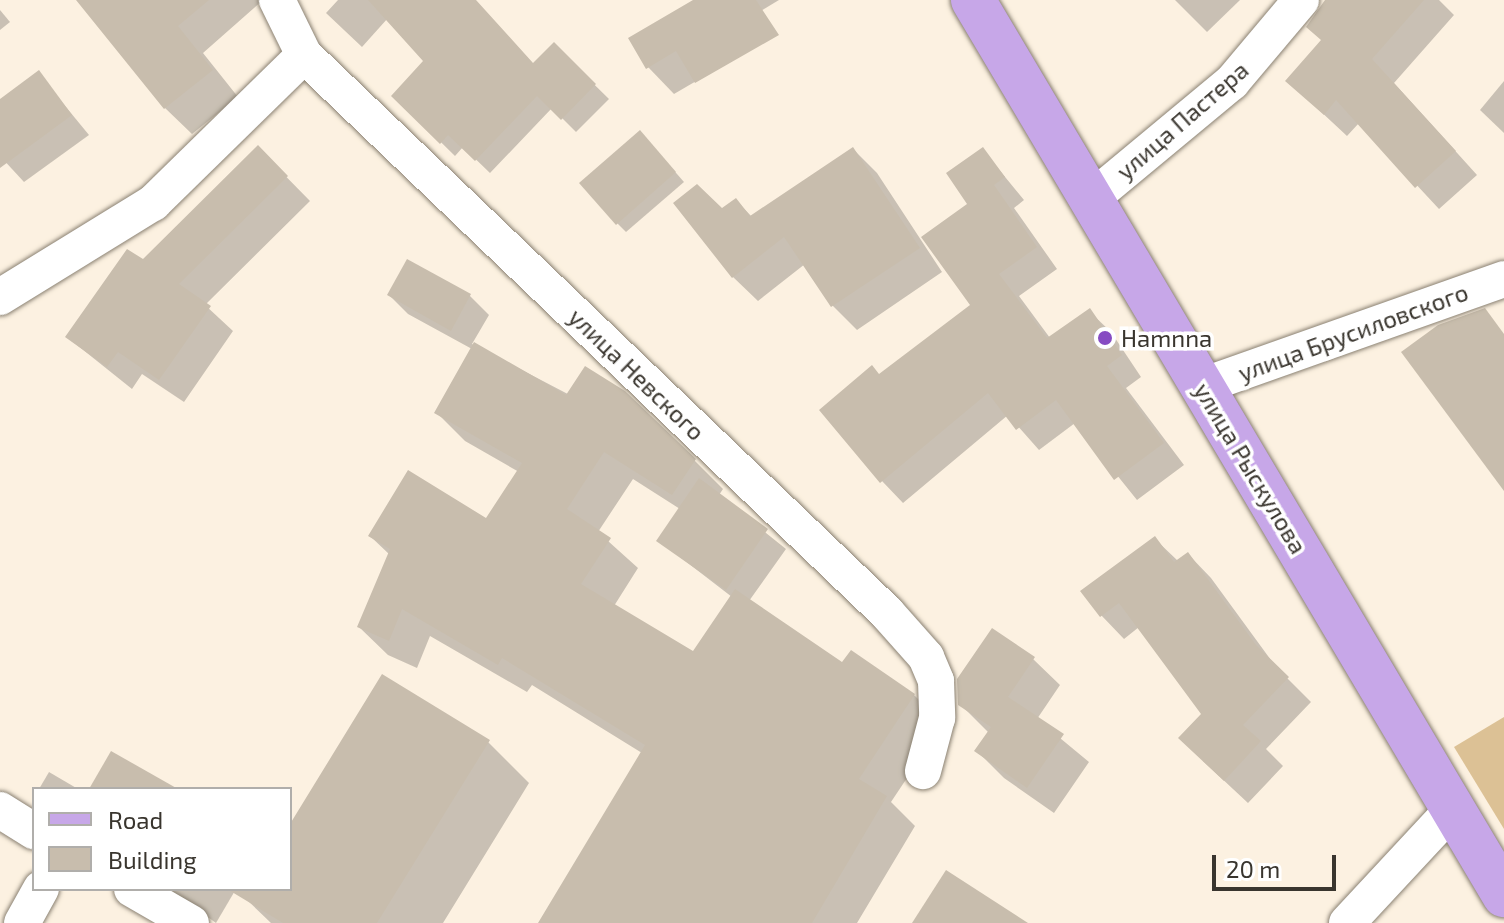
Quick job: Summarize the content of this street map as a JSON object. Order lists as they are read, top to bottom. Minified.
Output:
{"streets":{"main road":["улица Рыскулова"],"street":["улица Пастера","улица Брусиловского","улица Невского"]},"crossings":[["улица Пастера","улица Рыскулова"],["улица Брусиловского","улица Рыскулова"]],"places":["Hamnna"],"legend":["Road","Building"],"scale_bar":"20 m"}
